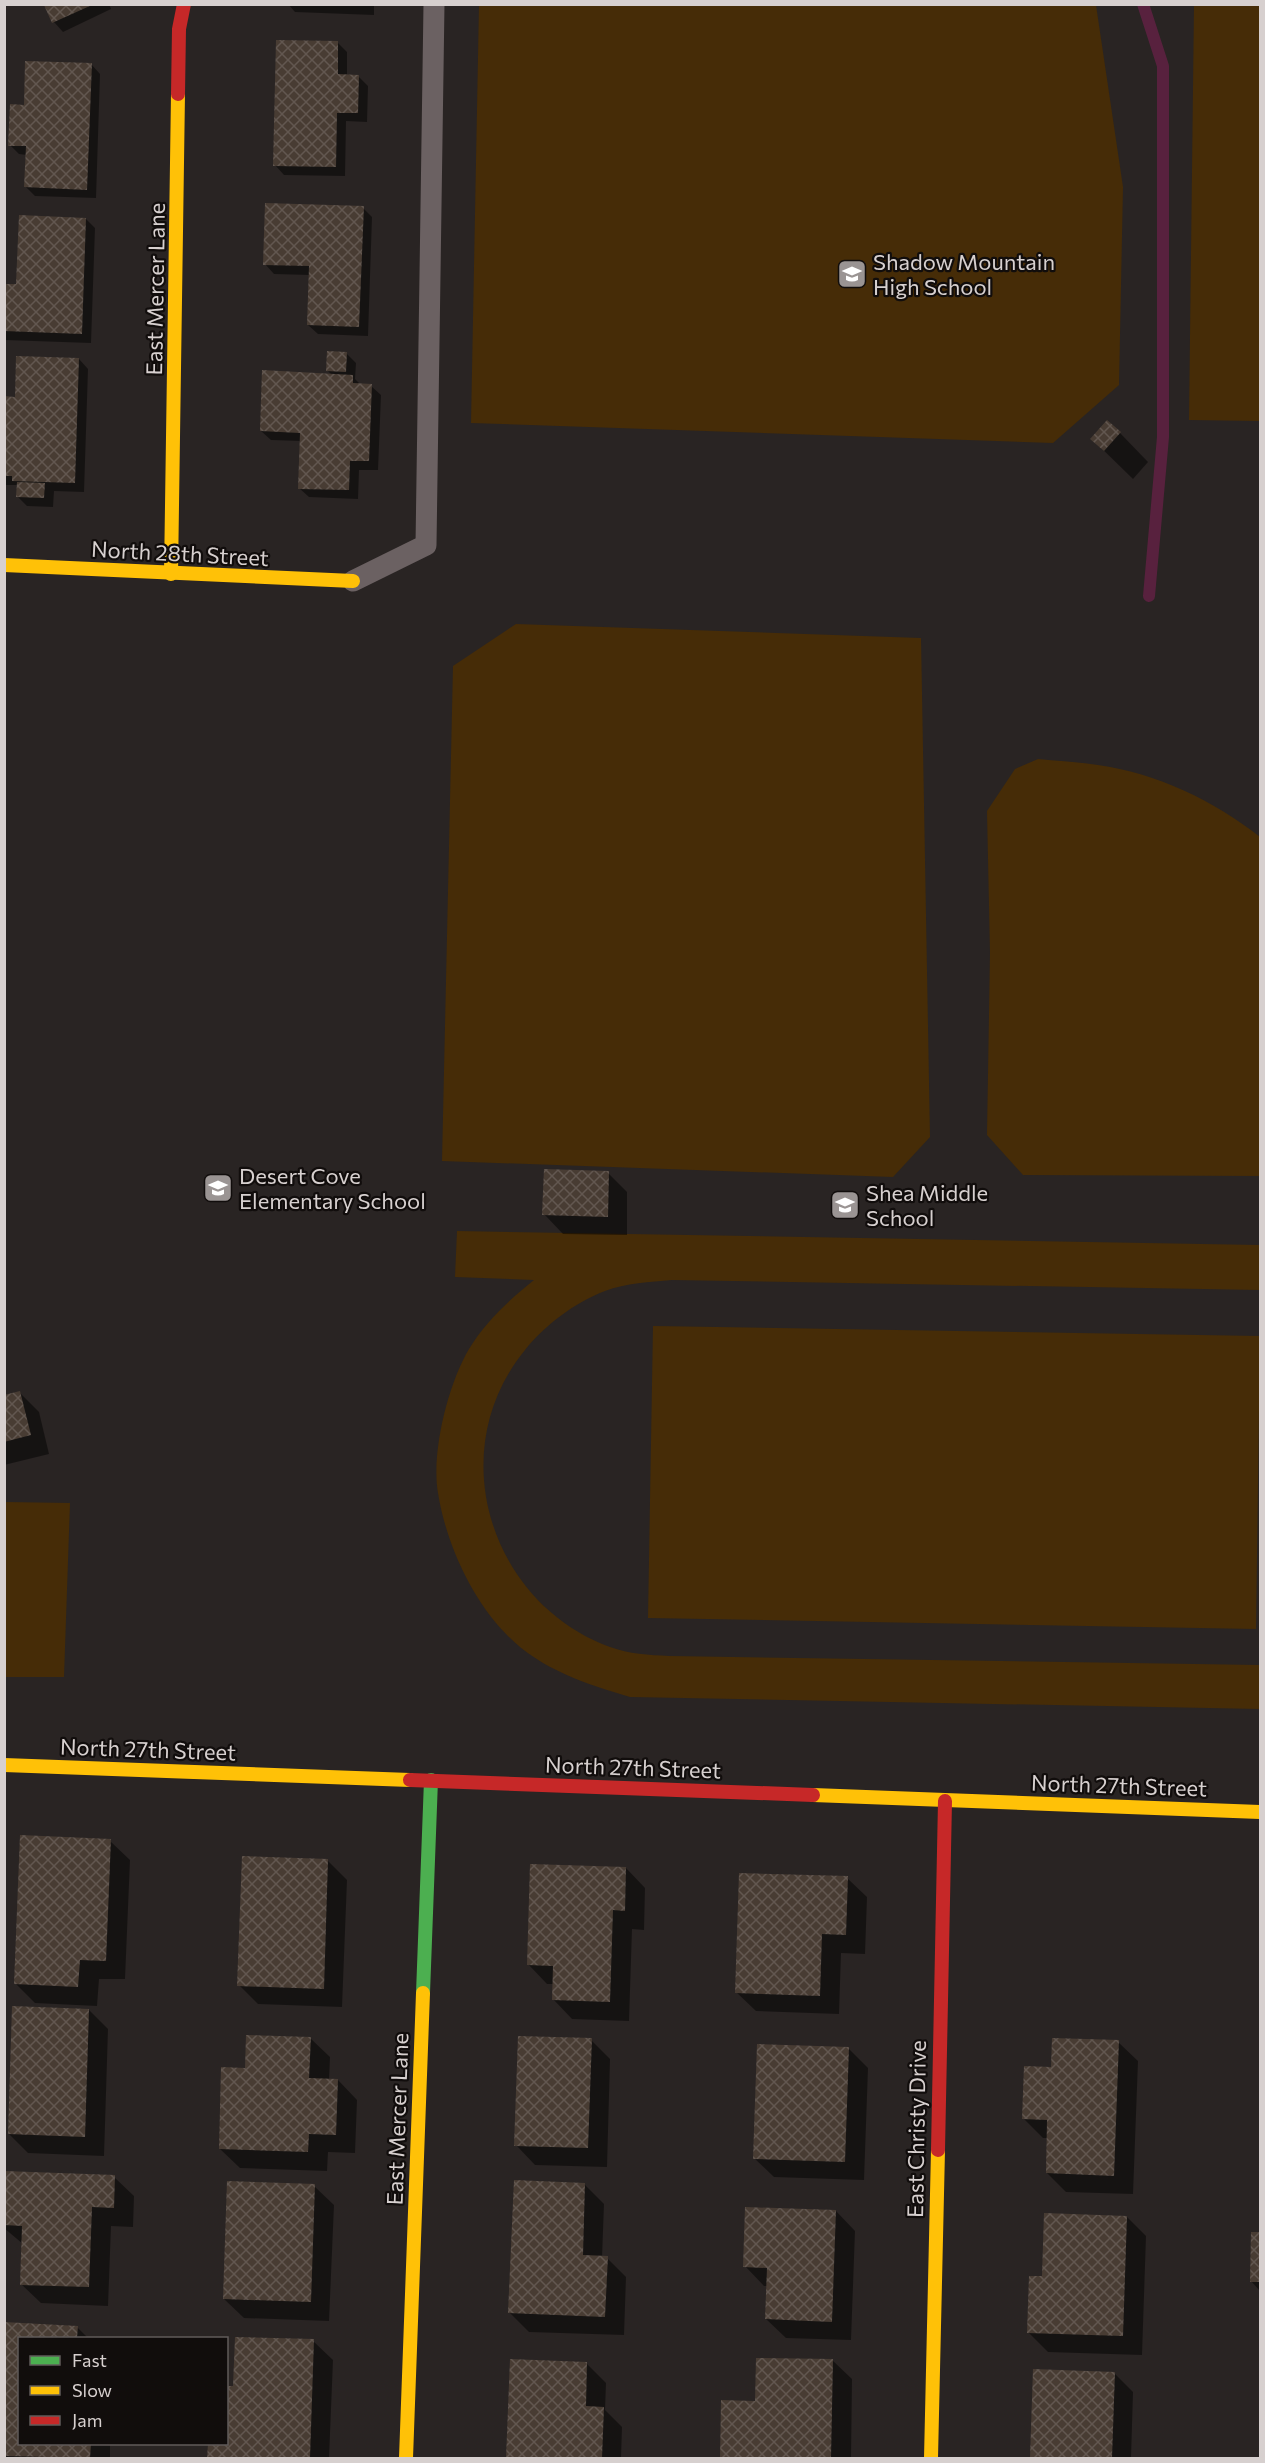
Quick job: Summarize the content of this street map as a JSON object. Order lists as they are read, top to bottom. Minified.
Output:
{"streets":{"street":["East Mercer Lane","North 28th Street","North 27th Street","East Christy Drive"]},"crossings":[["East Mercer Lane","North 28th Street"],["East Mercer Lane","North 27th Street"],["North 27th Street","East Christy Drive"]],"places":{"school or university":["Shadow Mountain High School","Desert Cove Elementary School","Shea Middle School"]},"legend":["Fast","Slow","Jam"]}
